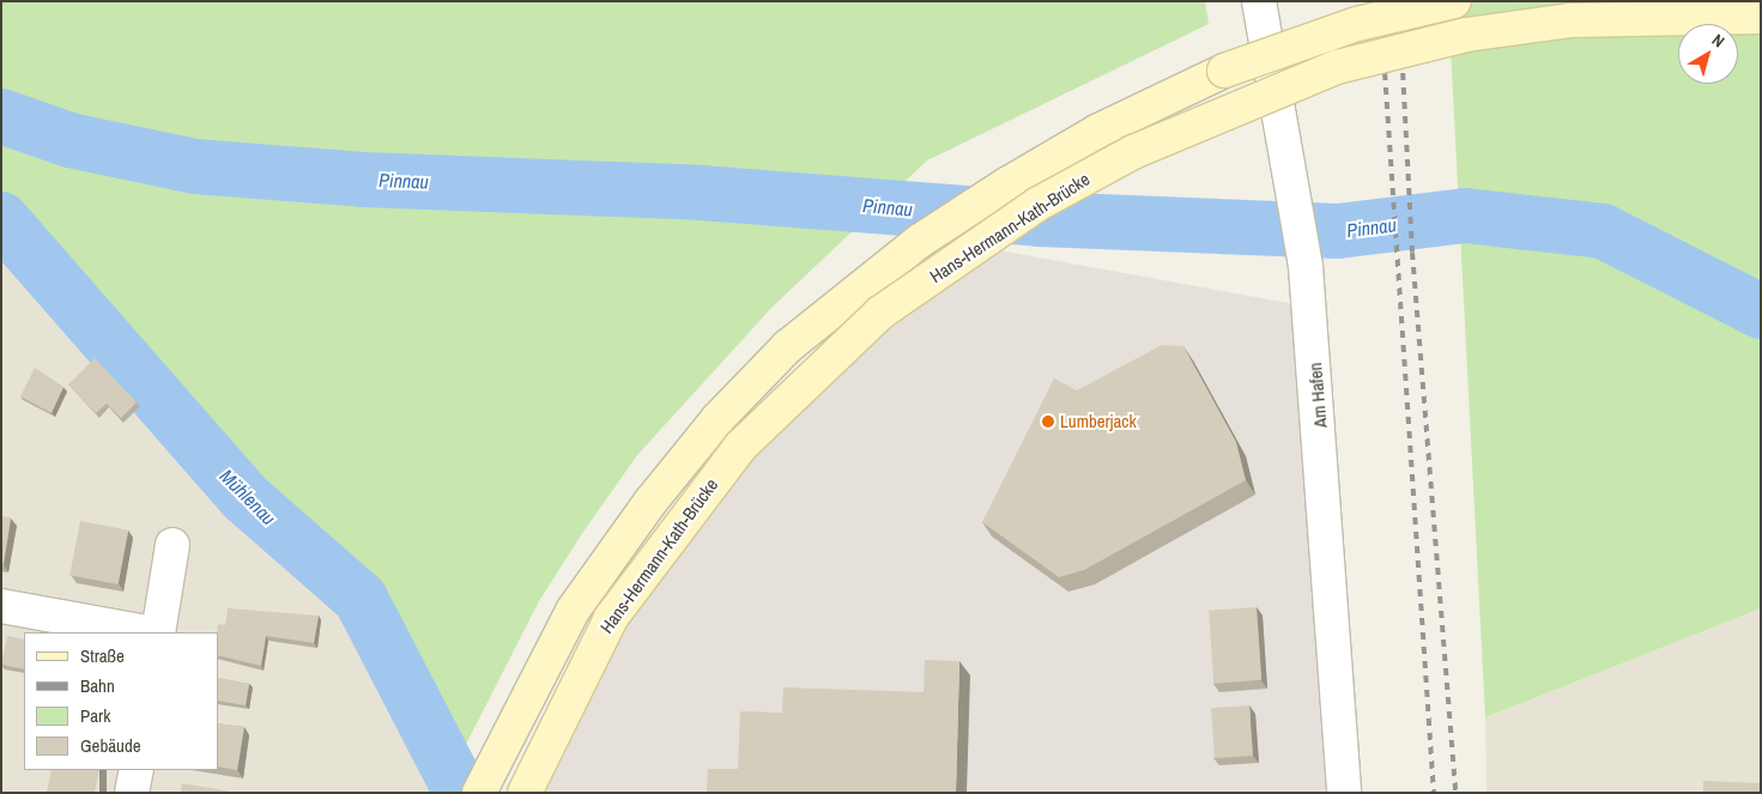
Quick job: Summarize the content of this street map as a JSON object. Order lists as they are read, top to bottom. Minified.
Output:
{"streets":{"main road":["Hans-Hermann-Kath-Brücke"],"street":["Am Hafen"]},"water":["Pinnau","Mühlenau"],"places":["Lumberjack"],"legend":["Straße","Bahn","Park","Gebäude"],"north":"top right"}
